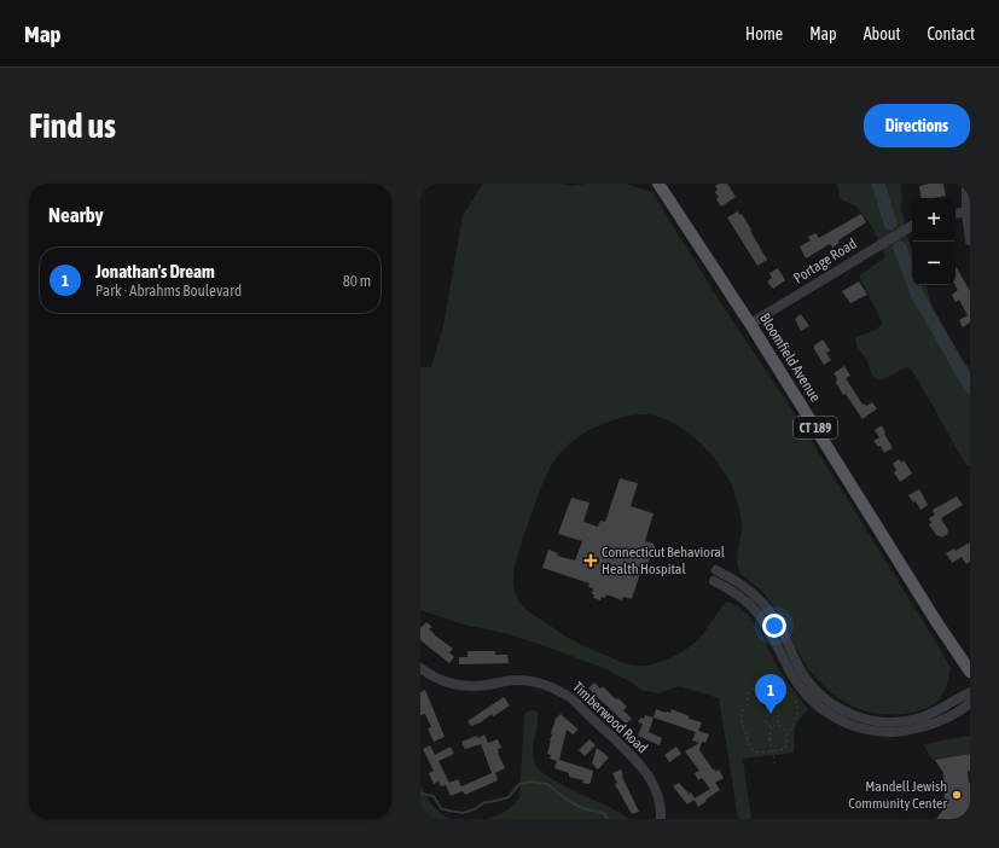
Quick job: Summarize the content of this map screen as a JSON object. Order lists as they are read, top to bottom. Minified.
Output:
{"streets":{"main road":["Bloomfield Avenue","CT 189"],"street":["Portage Road","Timberwood Road"]},"crossings":[["Portage Road","Bloomfield Avenue"]],"places":{"health":["Connecticut Behavioral Health Hospital"],"other":["Mandell Jewish Community Center"]},"page":{"header":"Map","nav":["Home","Map","About","Contact"],"buttons":"Directions","title":"Find us","heading":"Nearby","map_buttons":["+","−"],"list":[{"mark":"1","name":"Jonathan's Dream","note":"Park · Abrahms Boulevard","value":"80 m"}],"pins":"1"}}
